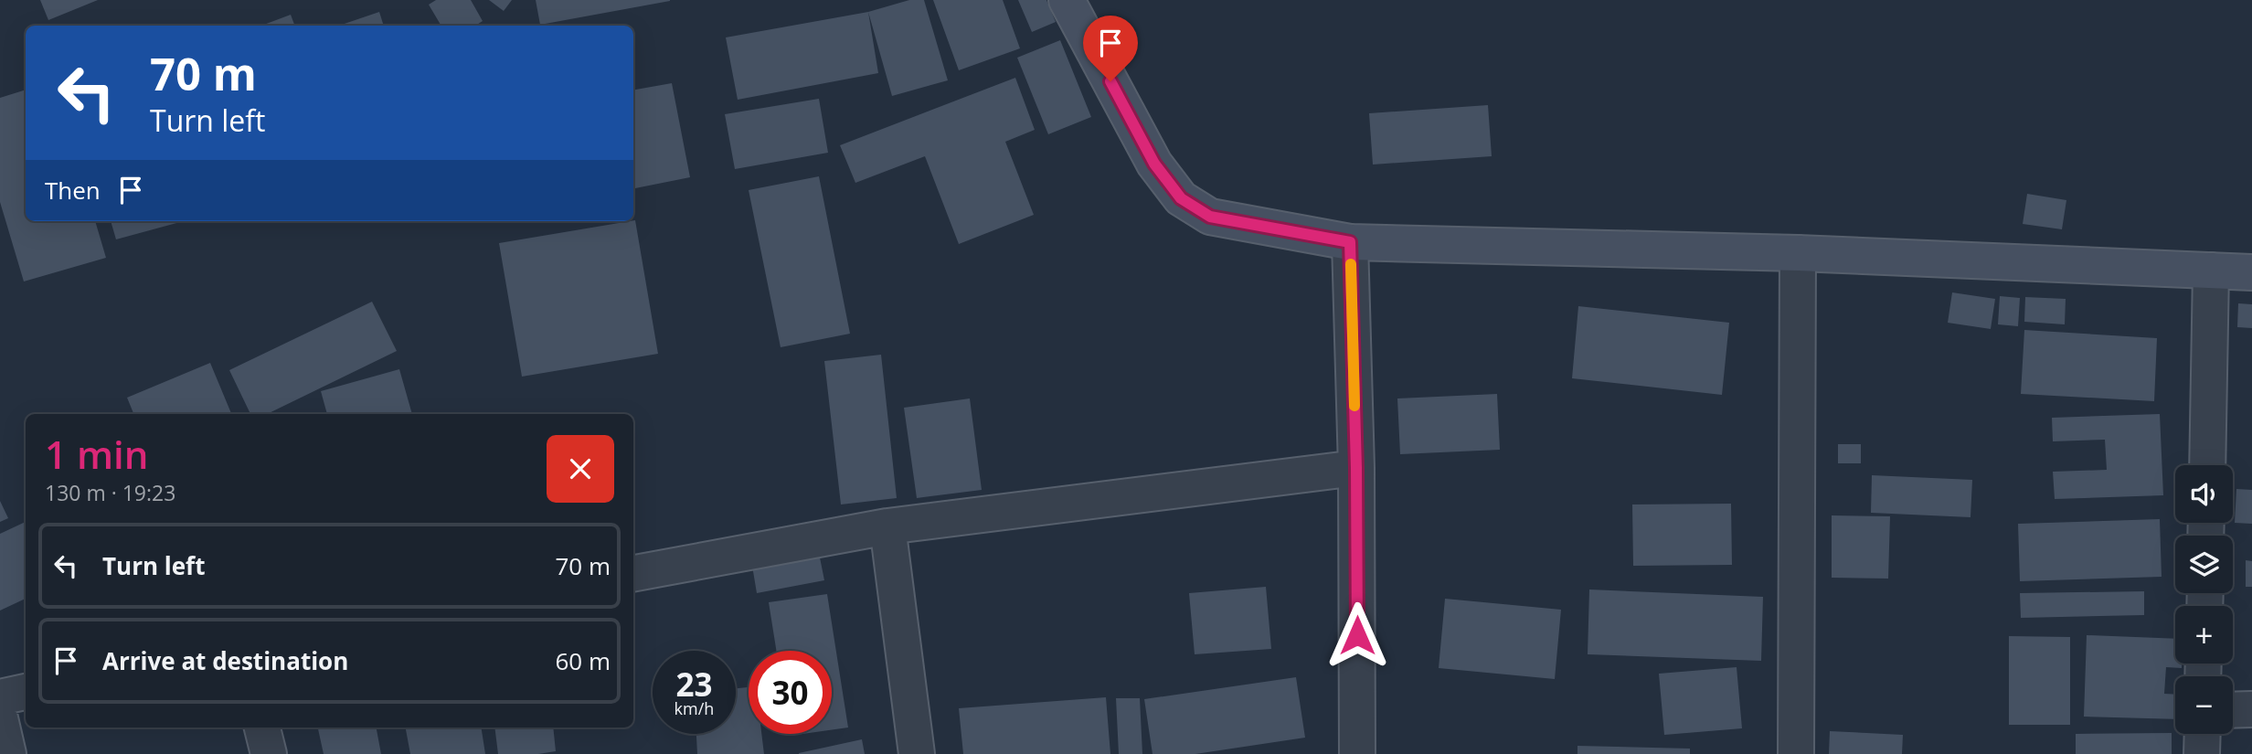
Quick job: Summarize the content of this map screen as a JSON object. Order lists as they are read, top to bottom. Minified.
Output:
{"page":{"turn":["70 m","Turn left"],"then":"Then","heading":["1 min","130 m · 19:23"],"map_buttons":["+","−"],"list":[{"name":"Turn left","value":"70 m"},{"name":"Arrive at destination","value":"60 m"}],"speed":"23 km/h","limit":"30"}}
